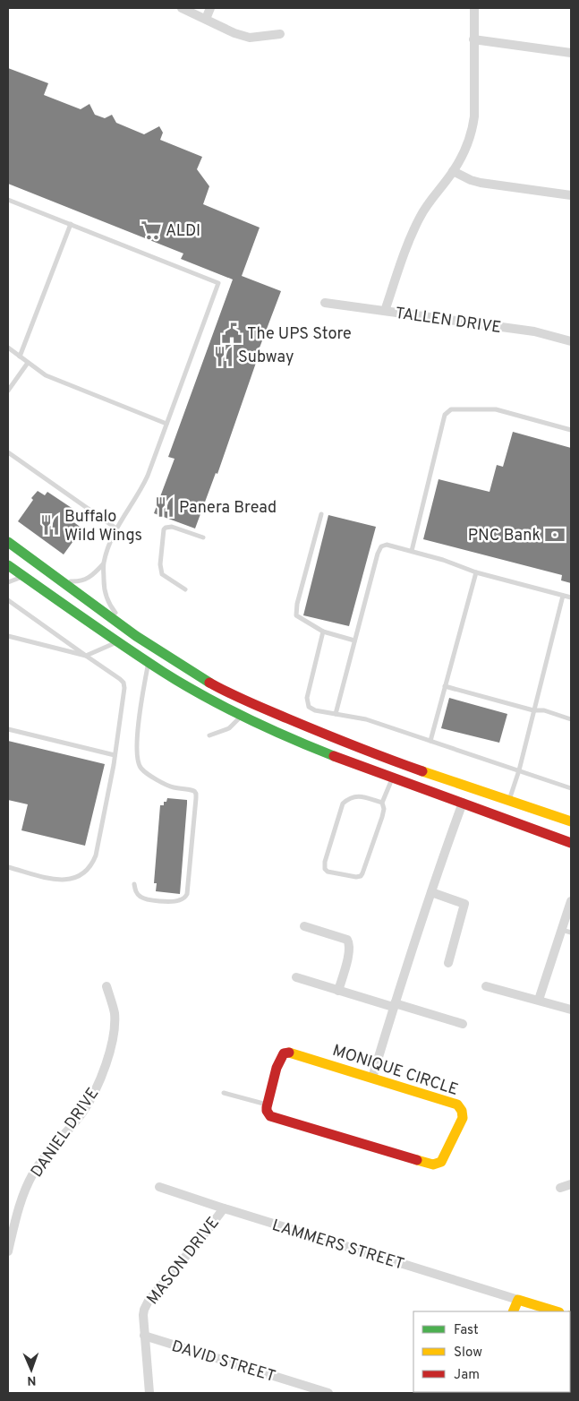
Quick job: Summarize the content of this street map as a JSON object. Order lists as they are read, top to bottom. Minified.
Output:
{"streets":{"main road":["MONIQUE CIRCLE"],"street":["TALLEN DRIVE","DANIEL DRIVE","LAMMERS STREET","MASON DRIVE","DAVID STREET"]},"crossings":[["LAMMERS STREET","MASON DRIVE"],["MASON DRIVE","DAVID STREET"]],"places":{"supermarket":["ALDI"],"public building":["The UPS Store"],"restaurant":["Subway","Panera Bread","Buffalo Wild Wings"],"bank":["PNC Bank"]},"legend":["Fast","Slow","Jam"],"north":"bottom"}
